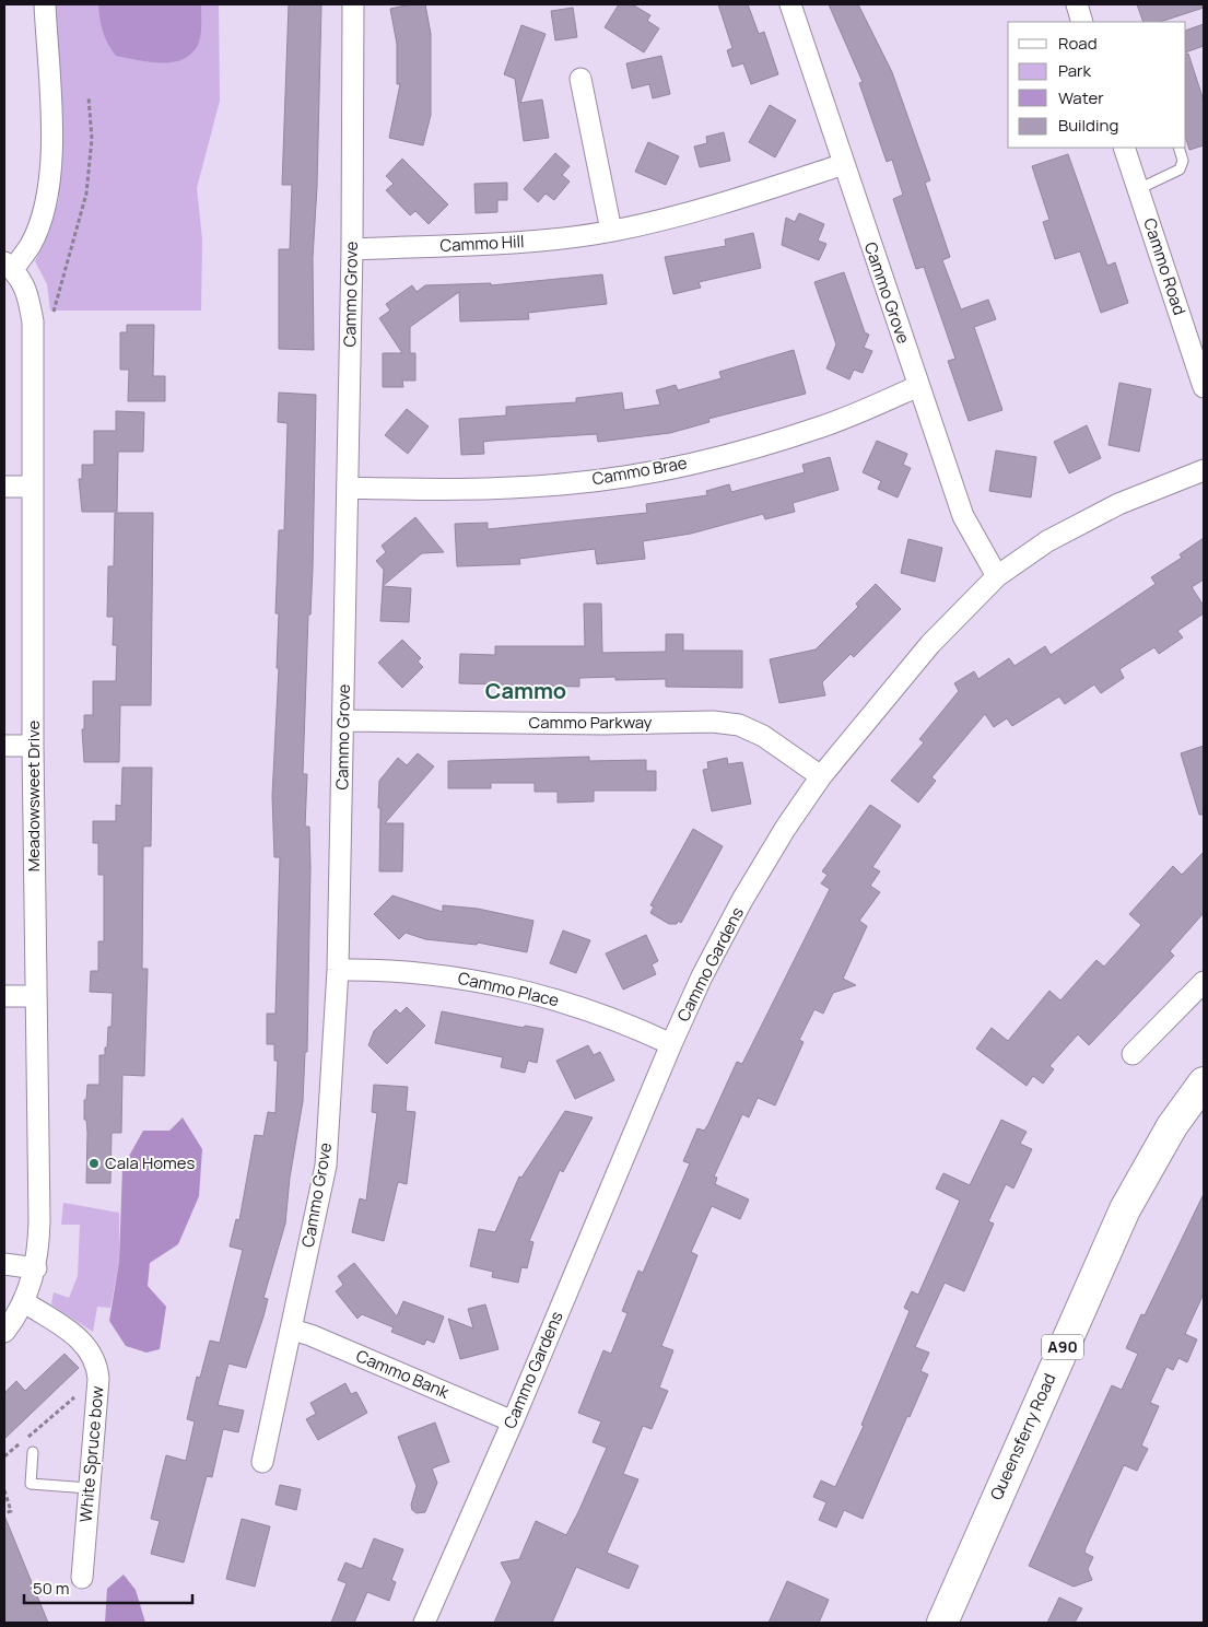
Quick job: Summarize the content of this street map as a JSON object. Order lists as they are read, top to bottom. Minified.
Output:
{"streets":{"main road":["A90","Queensferry Road"],"street":["Cammo Hill","Cammo Road","Cammo Grove","Cammo Brae","Cammo Parkway","Meadowsweet Drive","Cammo Gardens","Cammo Place","Cammo Bank","White Spruce bow"]},"crossings":[["Cammo Hill","Cammo Grove"],["Cammo Grove","Cammo Brae"],["Cammo Grove","Cammo Parkway"],["Cammo Grove","Cammo Gardens"],["Cammo Grove","Cammo Place"],["Cammo Grove","Cammo Bank"],["Cammo Parkway","Cammo Gardens"],["Meadowsweet Drive","White Spruce bow"],["Cammo Gardens","Cammo Place"],["Cammo Gardens","Cammo Bank"]],"districts":["Cammo"],"places":["Cala Homes"],"legend":["Road","Park","Water","Building"],"scale_bar":"50 m"}
